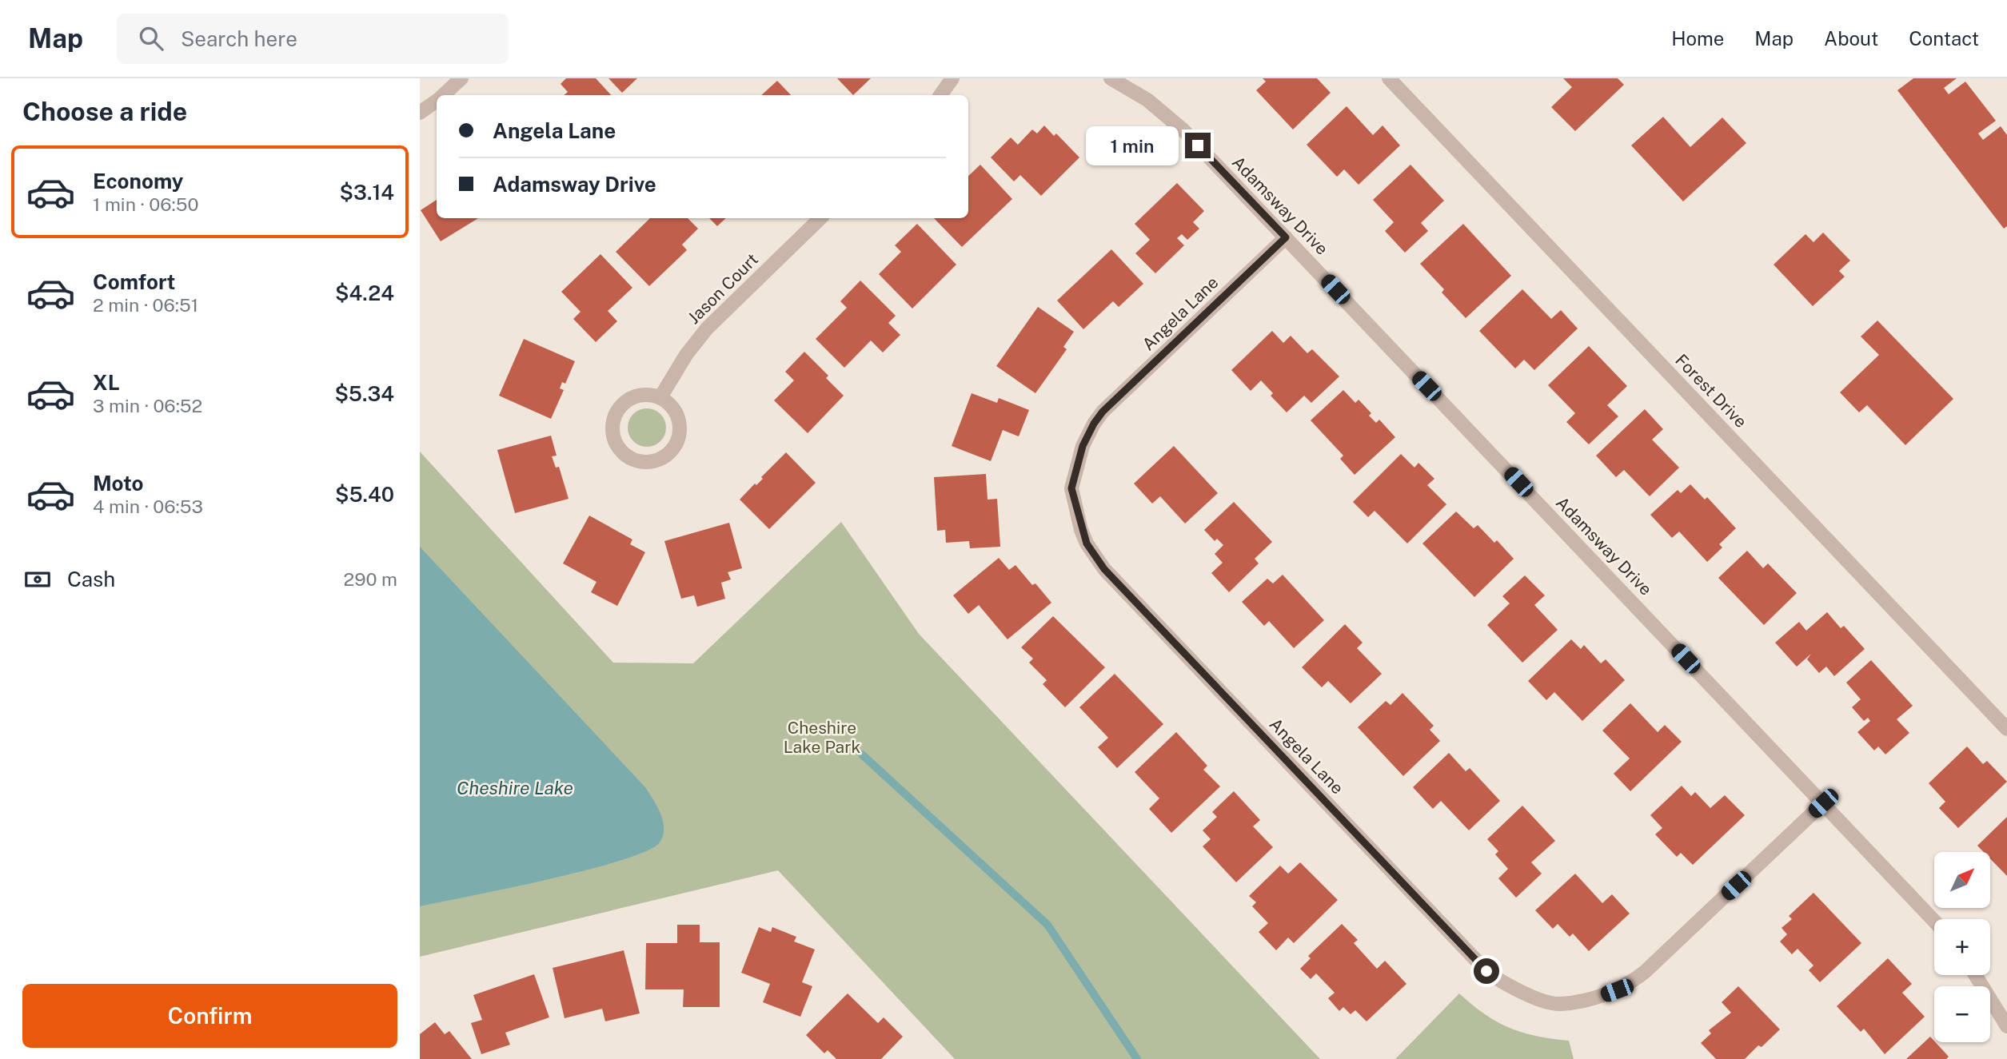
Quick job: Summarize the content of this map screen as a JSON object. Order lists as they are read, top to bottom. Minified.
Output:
{"streets":{"street":["Adamsway Drive","Jason Court","Angela Lane","Forest Drive"]},"crossings":[["Adamsway Drive","Angela Lane"]],"water":["Cheshire Lake"],"parks":["Cheshire Lake Park"],"north":"top right","page":{"header":"Map","search":"Search here","nav":["Home","Map","About","Contact"],"heading":"Choose a ride","banner":["Angela Lane","Adamsway Drive"],"bubble":"1 min","list":[{"name":"Economy","note":"1 min · 06:50","value":"$3.14"},{"name":"Comfort","note":"2 min · 06:51","value":"$4.24"},{"name":"XL","note":"3 min · 06:52","value":"$5.34"},{"name":"Moto","note":"4 min · 06:53","value":"$5.40"}],"pay":["Cash","290 m"],"map_buttons":["+","−"],"buttons":"Confirm"}}
